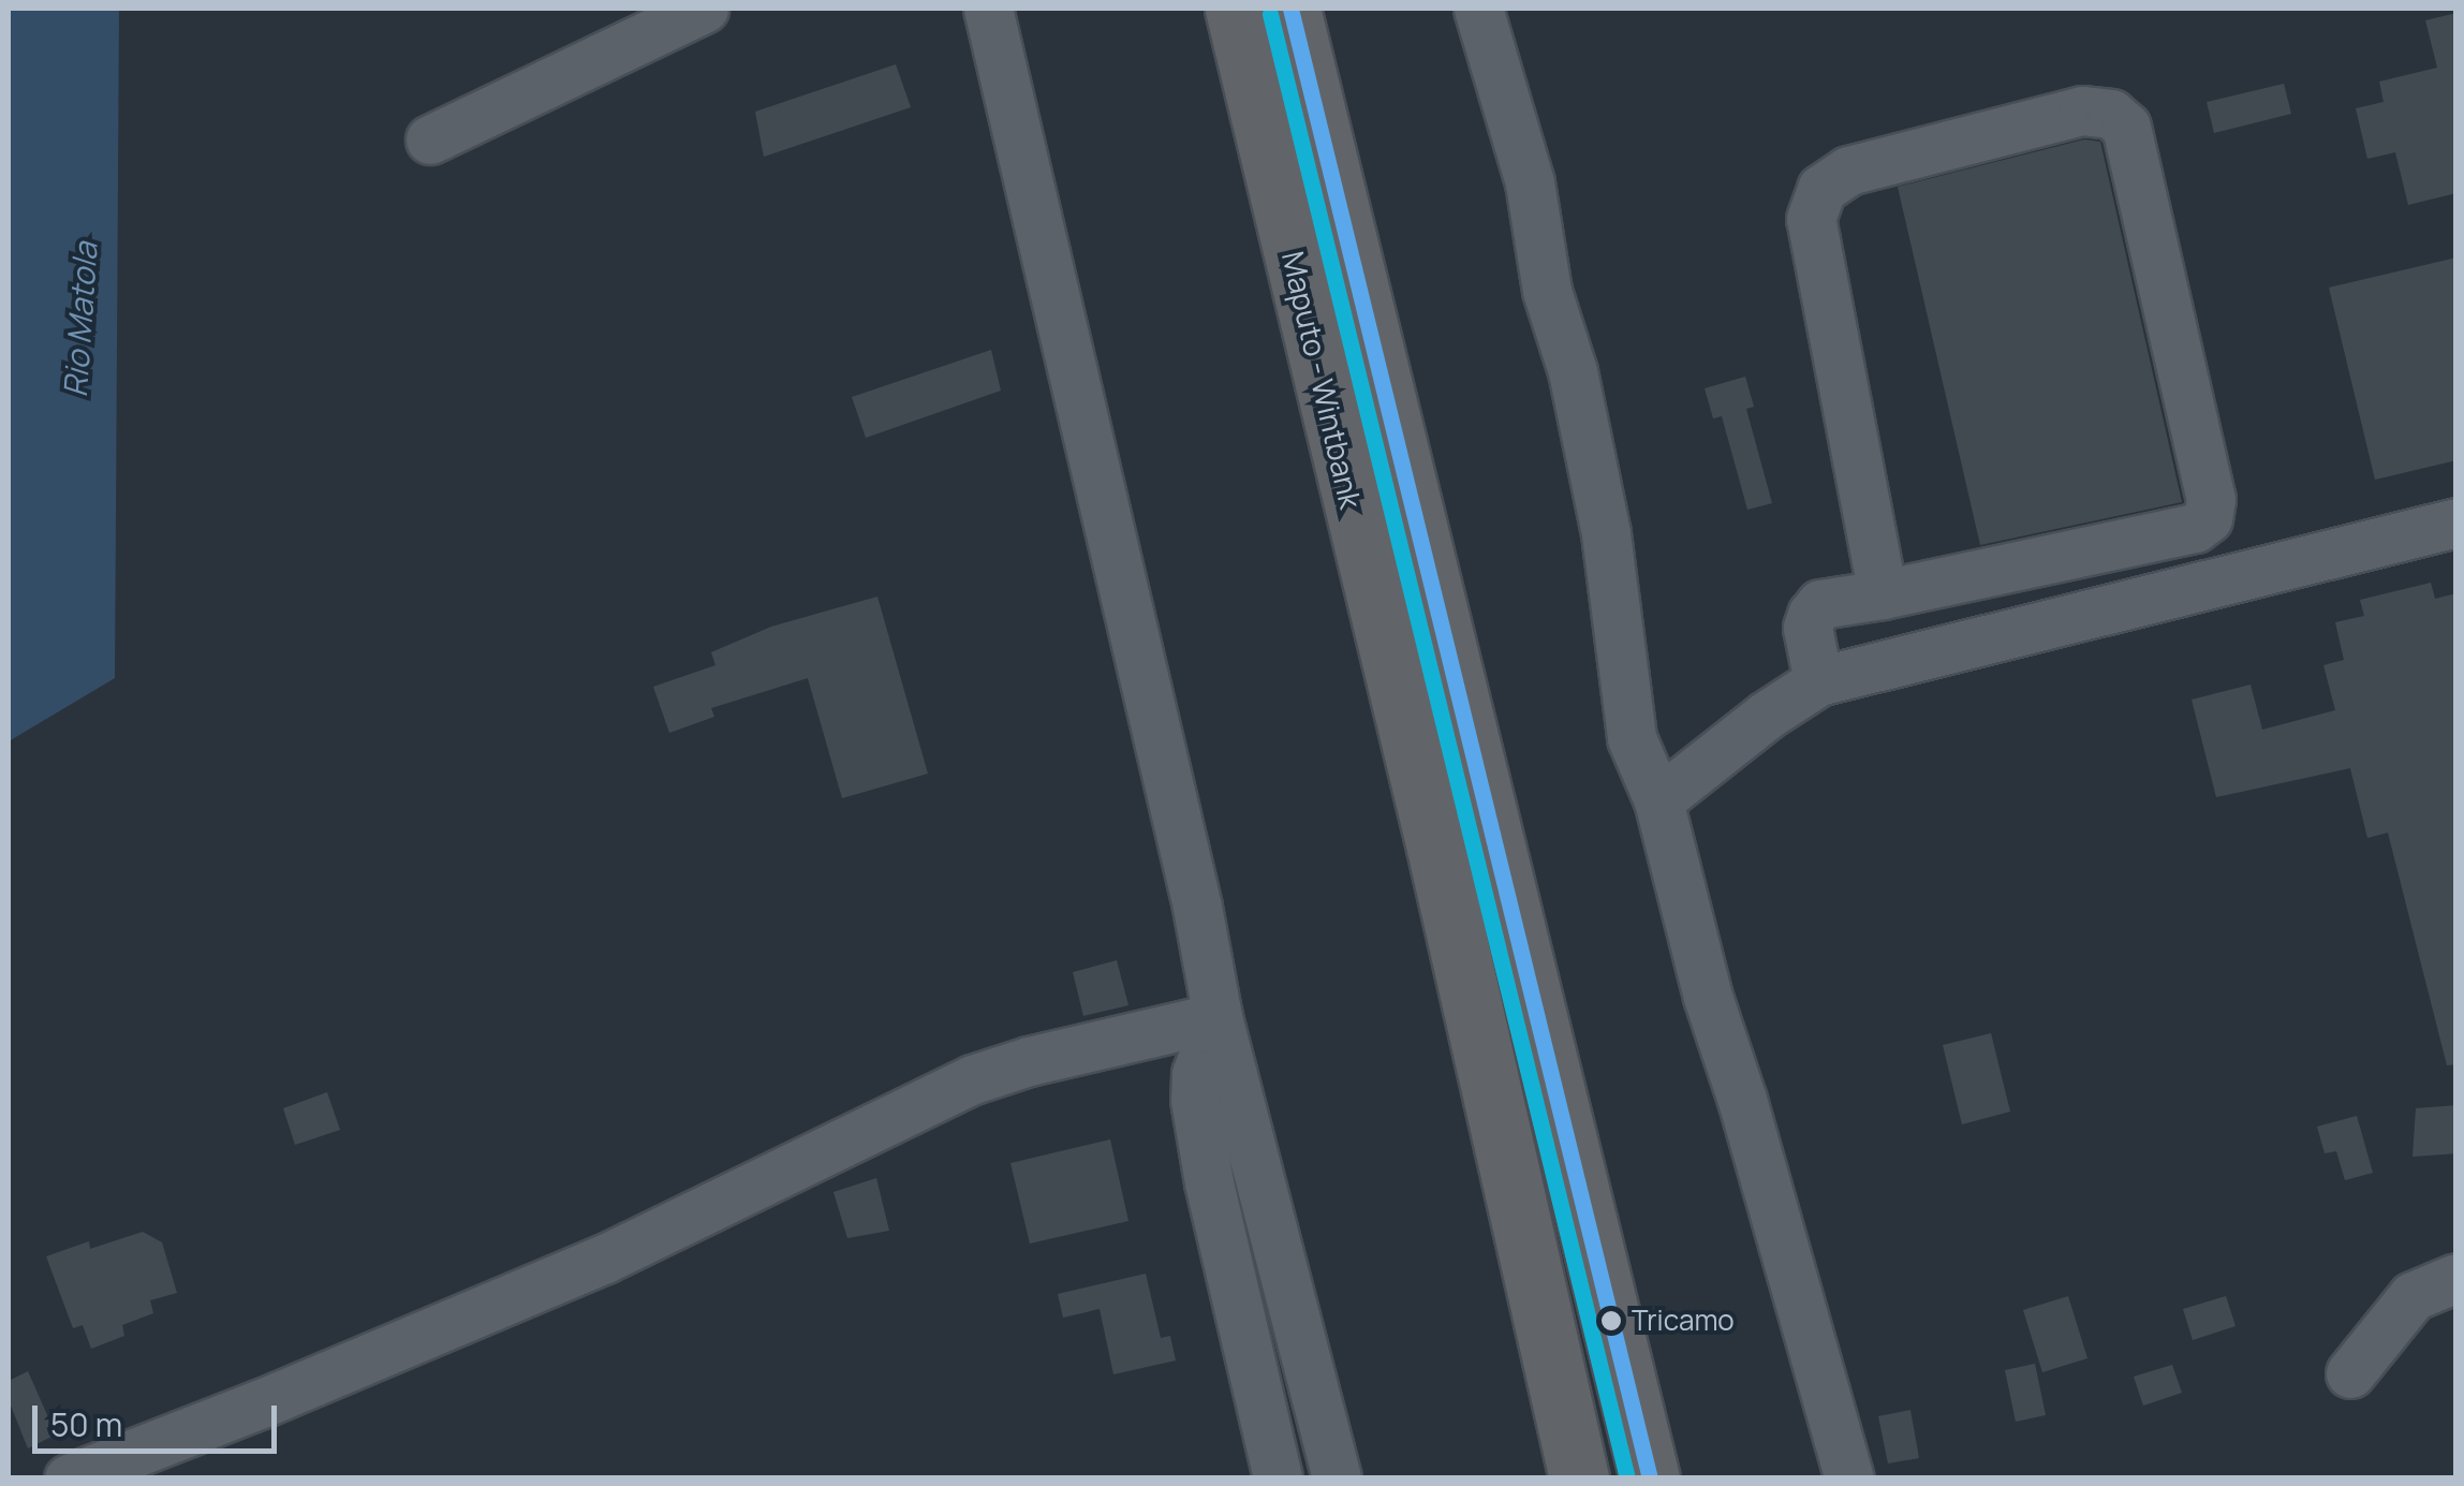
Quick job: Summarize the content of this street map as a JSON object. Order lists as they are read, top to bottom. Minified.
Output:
{"streets":{"highway":["Maputo - Wintbank"]},"water":["Rio Matola"],"places":["Tricamo"],"scale_bar":"50 m"}
